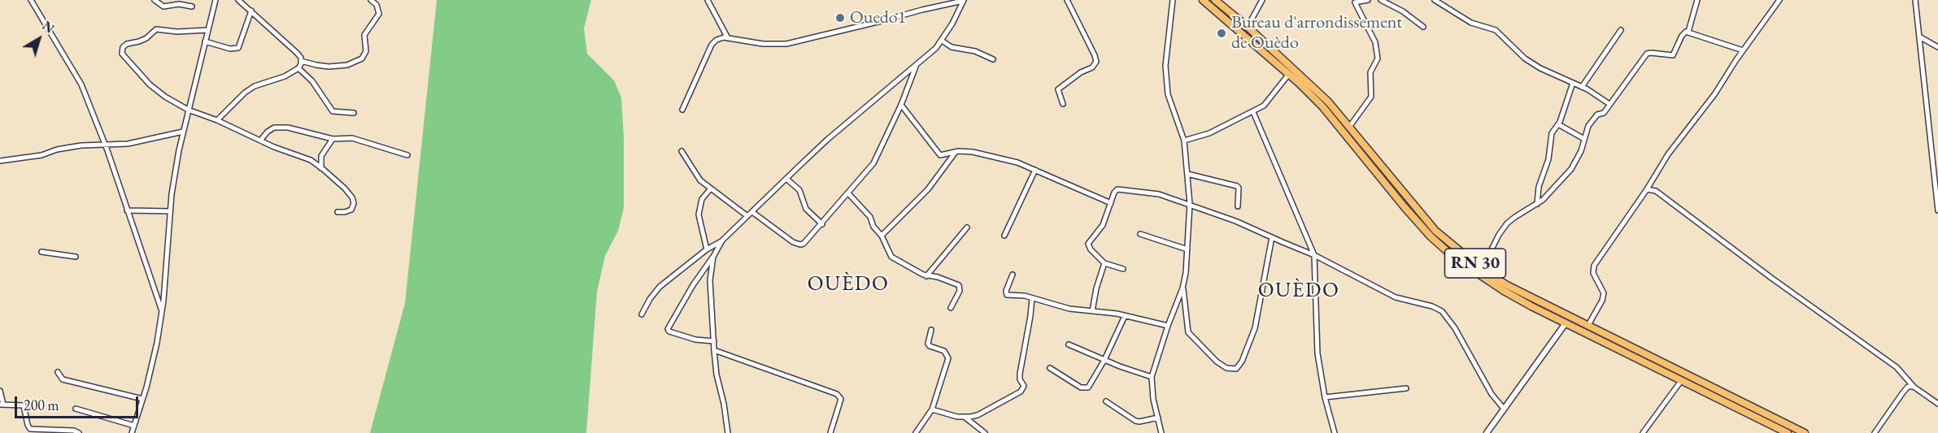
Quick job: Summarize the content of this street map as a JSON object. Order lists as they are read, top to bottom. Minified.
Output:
{"streets":{"main road":["RN 30"]},"districts":["OUÈDO","OUÈDO"],"places":["Ouedo1","Bureau d'arrondissement de Ouèdo"],"scale_bar":"200 m","north":"top right"}
